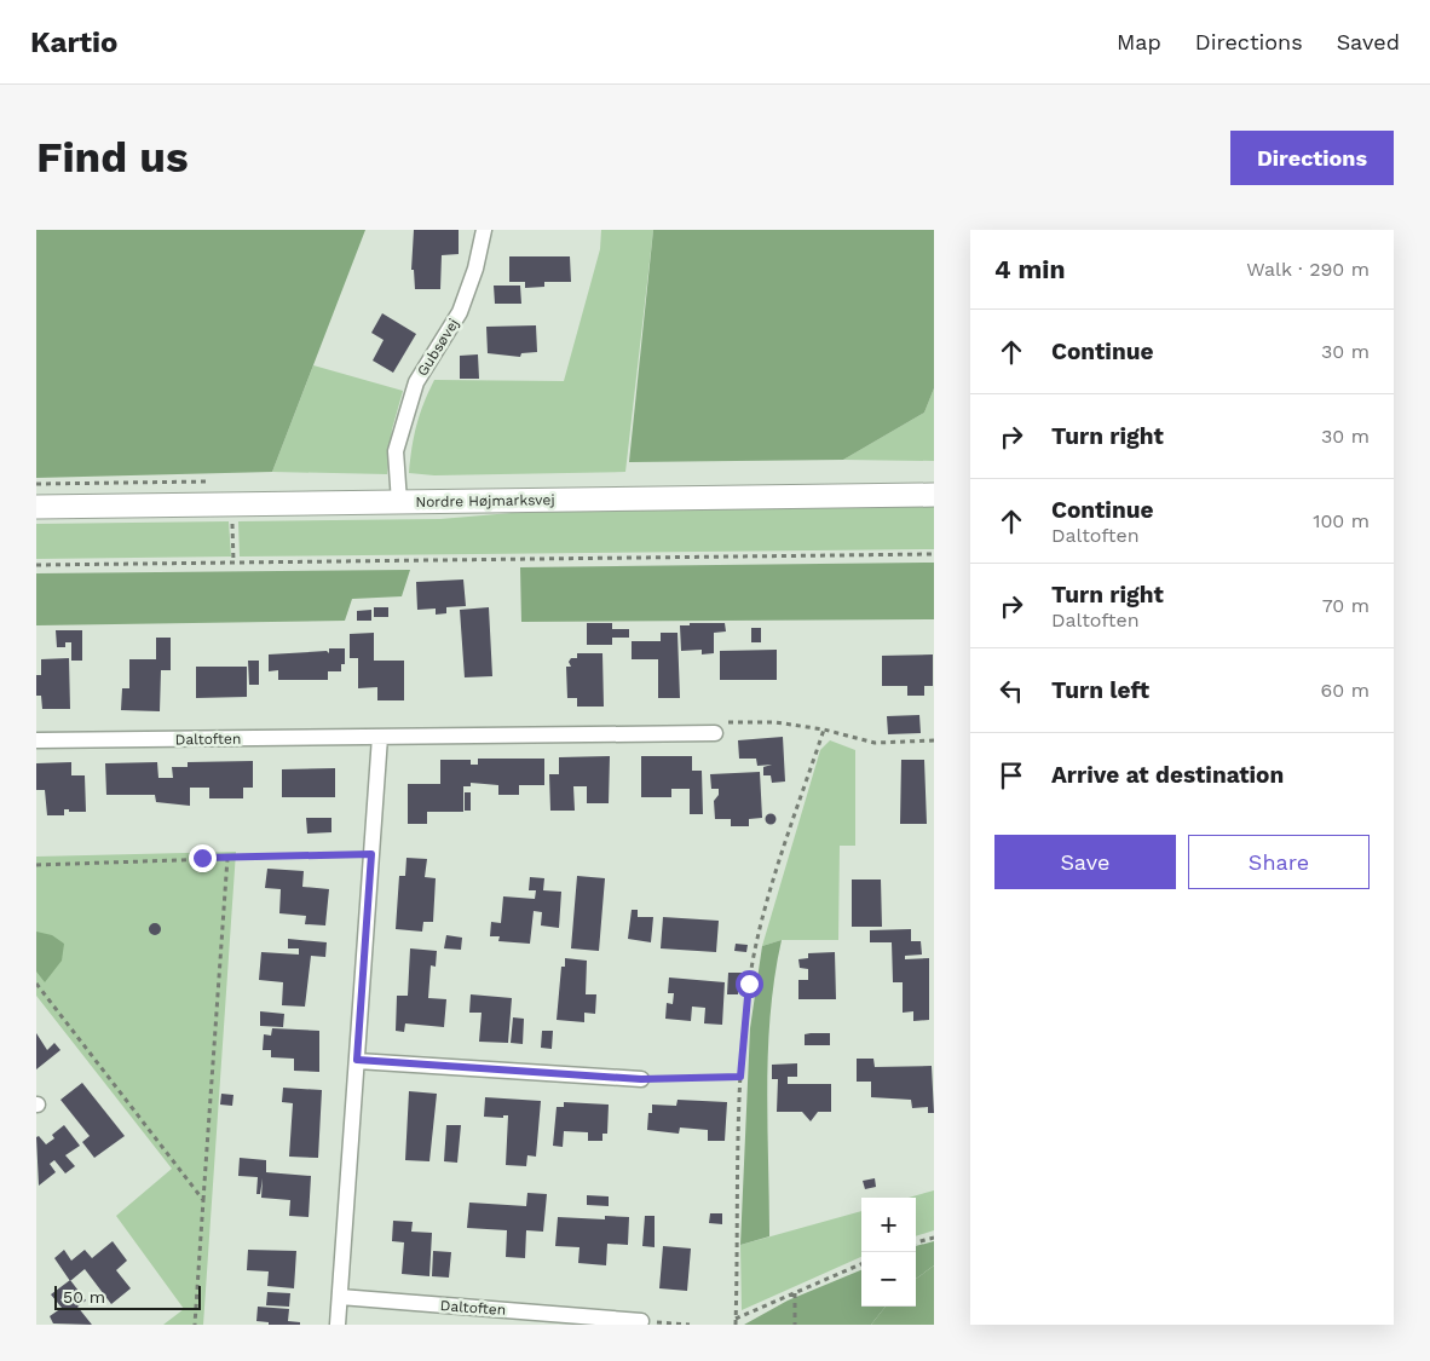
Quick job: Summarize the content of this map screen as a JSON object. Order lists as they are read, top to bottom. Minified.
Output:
{"streets":{"street":["Gubsøvej","Nordre Højmarksvej","Daltoften"]},"crossings":[["Gubsøvej","Nordre Højmarksvej"]],"scale_bar":"50 m","page":{"header":"Kartio","nav":["Map","Directions","Saved"],"buttons":["Directions",["Save","Share"]],"title":"Find us","heading":["4 min","Walk · 290 m"],"list":[["Continue","30 m"],["Turn right","30 m"],["Continue","Daltoften","100 m"],["Turn right","Daltoften","70 m"],["Turn left","60 m"],"Arrive at destination"],"map_buttons":["+","−"],"scale":"50 m"}}
